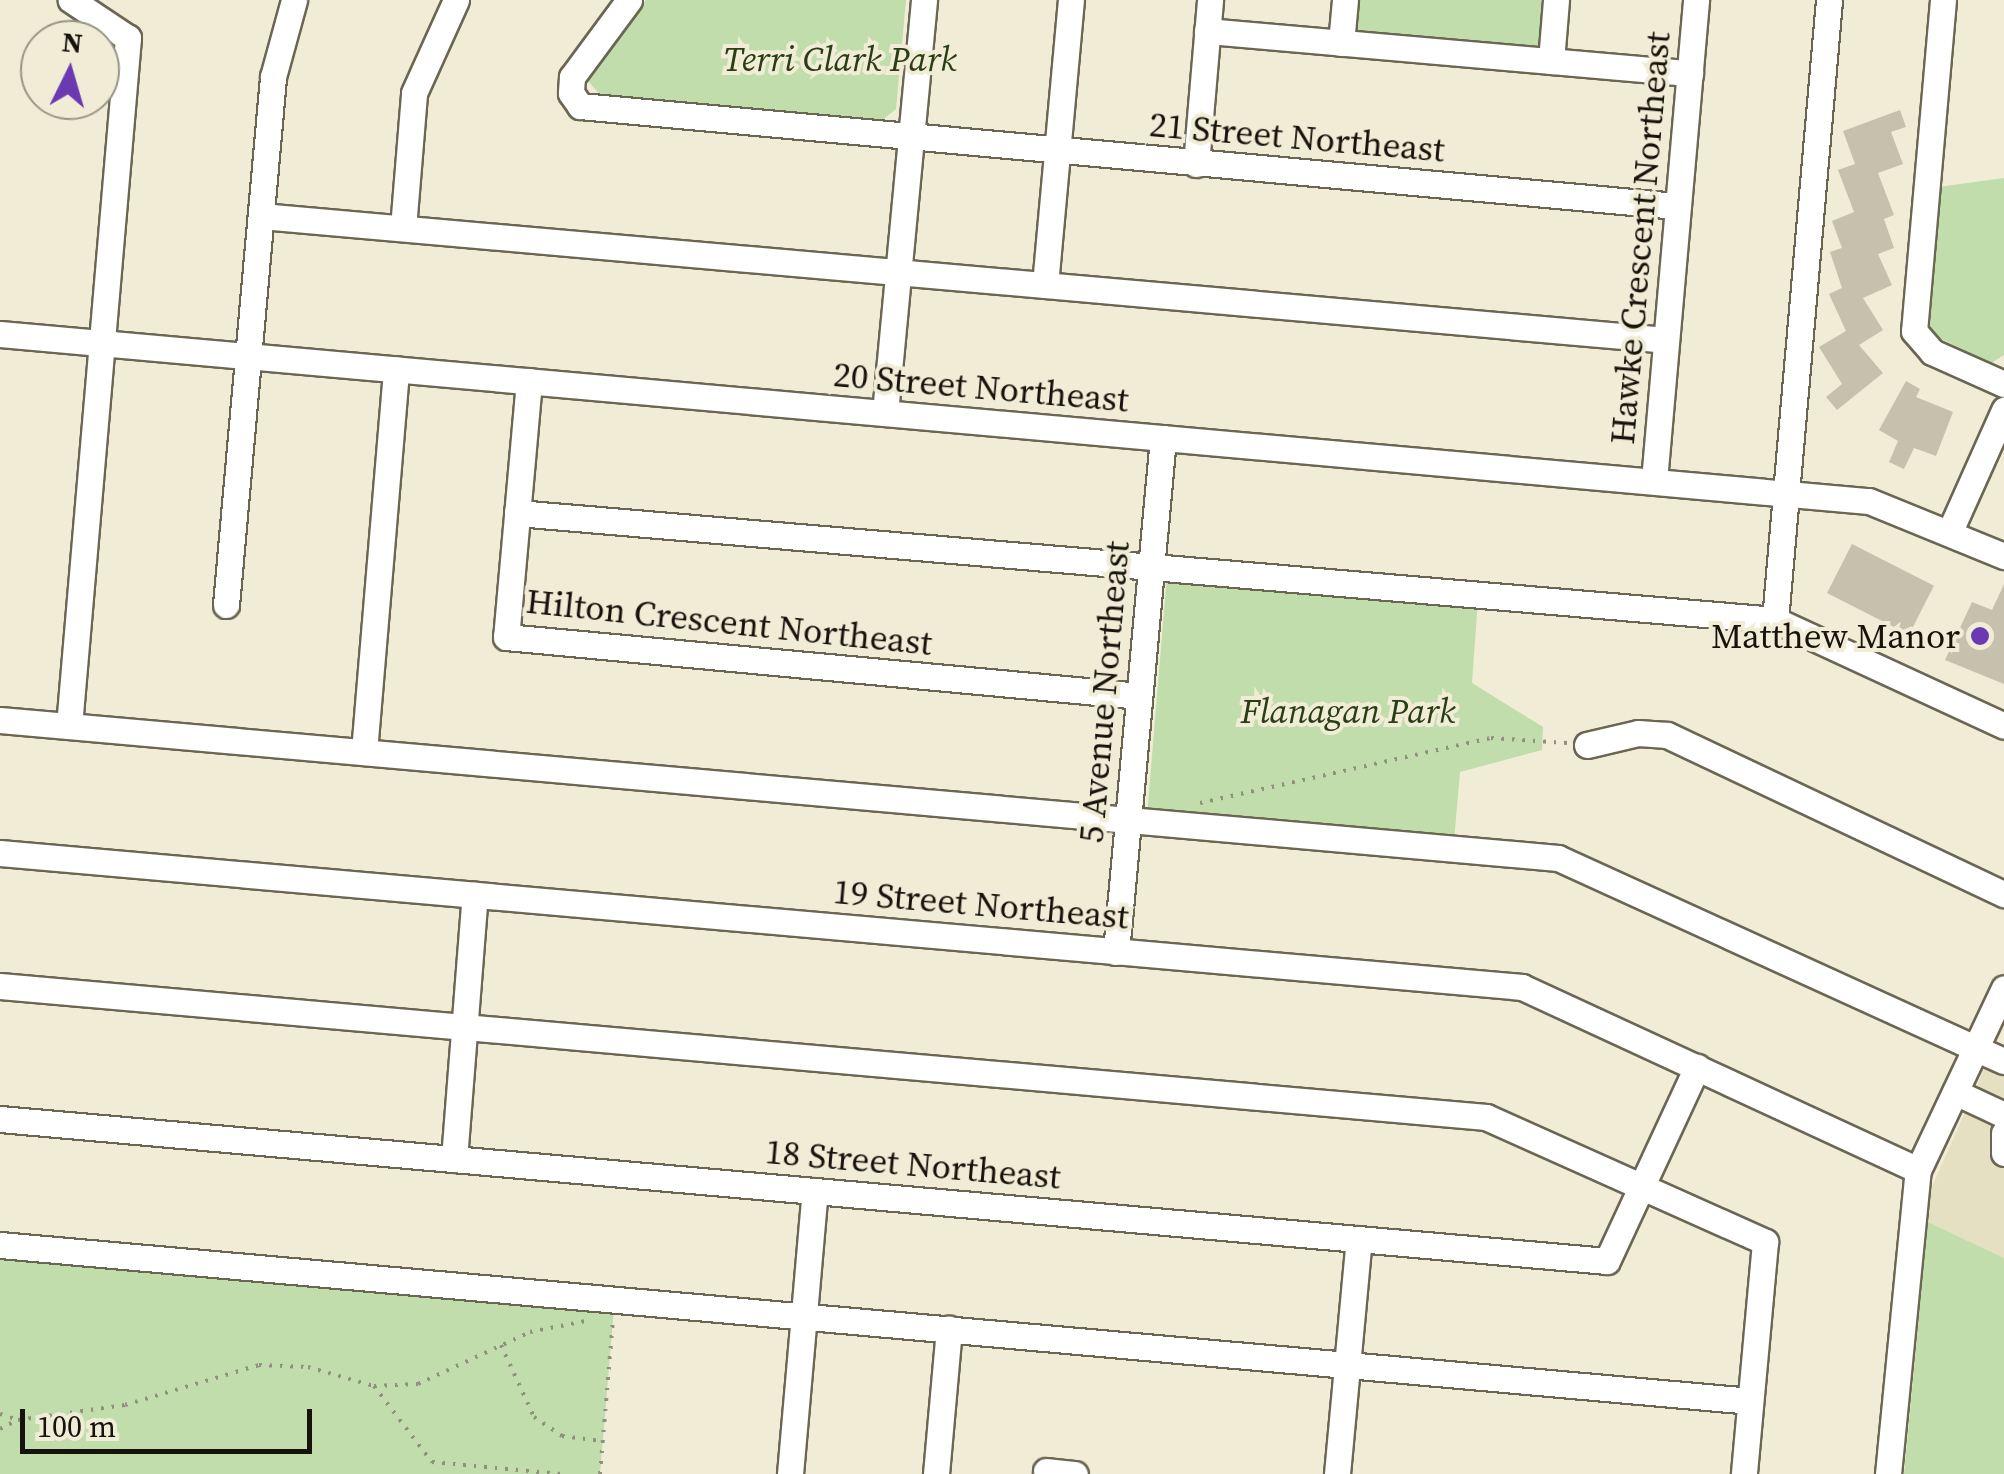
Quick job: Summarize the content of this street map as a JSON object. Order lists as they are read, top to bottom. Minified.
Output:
{"streets":{"street":["21 Street Northeast","Hawke Crescent Northeast","20 Street Northeast","Hilton Crescent Northeast","5 Avenue Northeast","19 Street Northeast","18 Street Northeast"]},"crossings":[["21 Street Northeast","Hawke Crescent Northeast"],["Hawke Crescent Northeast","20 Street Northeast"],["20 Street Northeast","Hilton Crescent Northeast"],["20 Street Northeast","5 Avenue Northeast"],["Hilton Crescent Northeast","5 Avenue Northeast"],["5 Avenue Northeast","19 Street Northeast"],["19 Street Northeast","18 Street Northeast"]],"parks":["Terri Clark Park","Flanagan Park"],"places":["Matthew Manor"],"scale_bar":"100 m","north":"top"}
